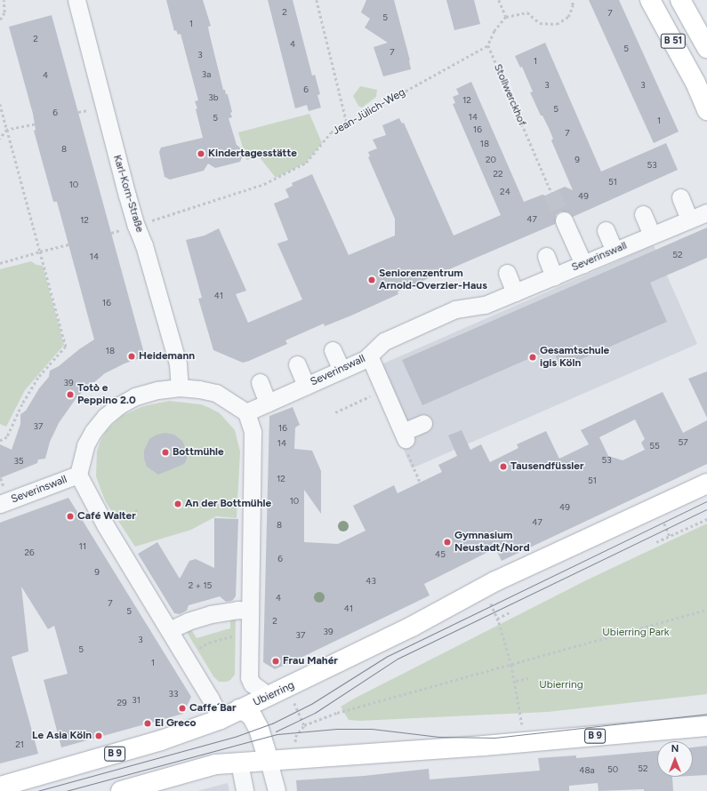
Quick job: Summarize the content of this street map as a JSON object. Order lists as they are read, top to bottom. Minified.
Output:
{"streets":{"main road":["B 51","Ubierring","B 9"],"street":["Karl-Korn-Straße","Severinswall"],"path":["Stollwerckhof","Jean-Jülich-Weg"]},"crossings":[["Stollwerckhof","Jean-Jülich-Weg"],["Jean-Jülich-Weg","Karl-Korn-Straße"],["Karl-Korn-Straße","Severinswall"]],"parks":["Ubierring Park","Ubierring"],"places":["Kindertagesstätte","Seniorenzentrum Arnold-Overzier-Haus","Heidemann","Gesamtschule igis Köln","Totò e Peppino 2.0","Bottmühle","Tausendfüssler","An der Bottmühle","Café Walter","Gymnasium Neustadt/Nord","Frau Mahér","Caffe´Bar","El Greco","Le Asia Köln"],"house_numbers":["2","7","5","1","2","4","5","7","3","1","3a","4","3","3","6","3b","12","5","6","14","5","1","16","7","18","8","20","9","53","22","51","10","24","49","47","12","52","14","41","16","18","39","37","16","57","14","55","53","35","12","51","10","49","47","8","11","26","45","6","9","43","2 + 15","4","7","41","5","2","39","37","3","5","1","33","31","29","21","52","50","48a"],"north":"top"}
